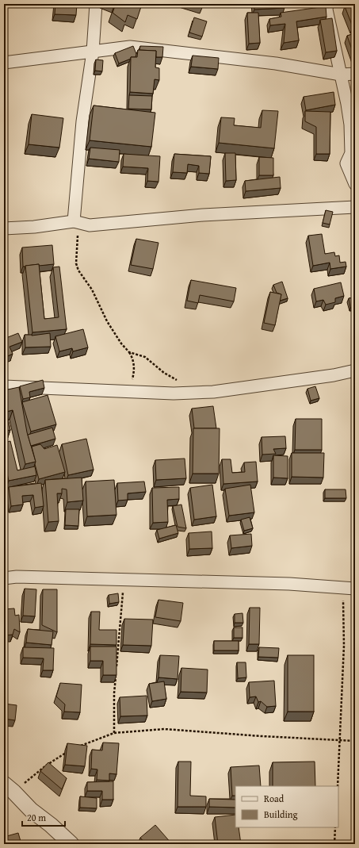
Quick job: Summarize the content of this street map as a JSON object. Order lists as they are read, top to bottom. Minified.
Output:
{"legend":["Road","Building"],"scale_bar":"20 m"}
